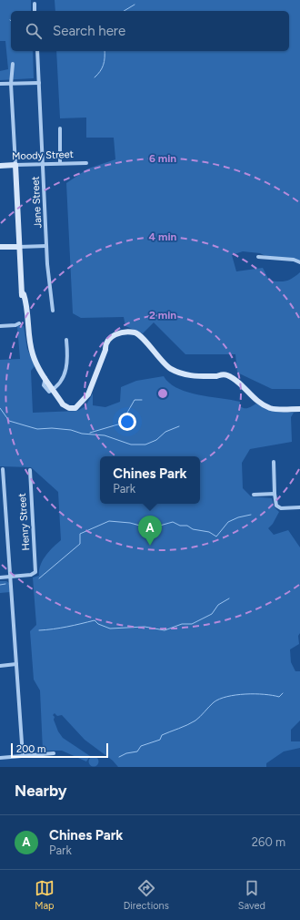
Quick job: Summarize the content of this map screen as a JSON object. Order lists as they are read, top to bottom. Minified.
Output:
{"streets":{"street":["Moody Street","Jane Street","Henry Street"]},"crossings":[["Moody Street","Jane Street"]],"scale_bar":"200 m","page":{"search":"Search here","popup":["Chines Park","Park"],"pins":"A","scale":"200 m","heading":"Nearby","list":[{"mark":"A","name":"Chines Park","note":"Park","value":"260 m"}],"nav":["Map","Directions","Saved"]},"rings":["6 min","4 min","2 min"]}
